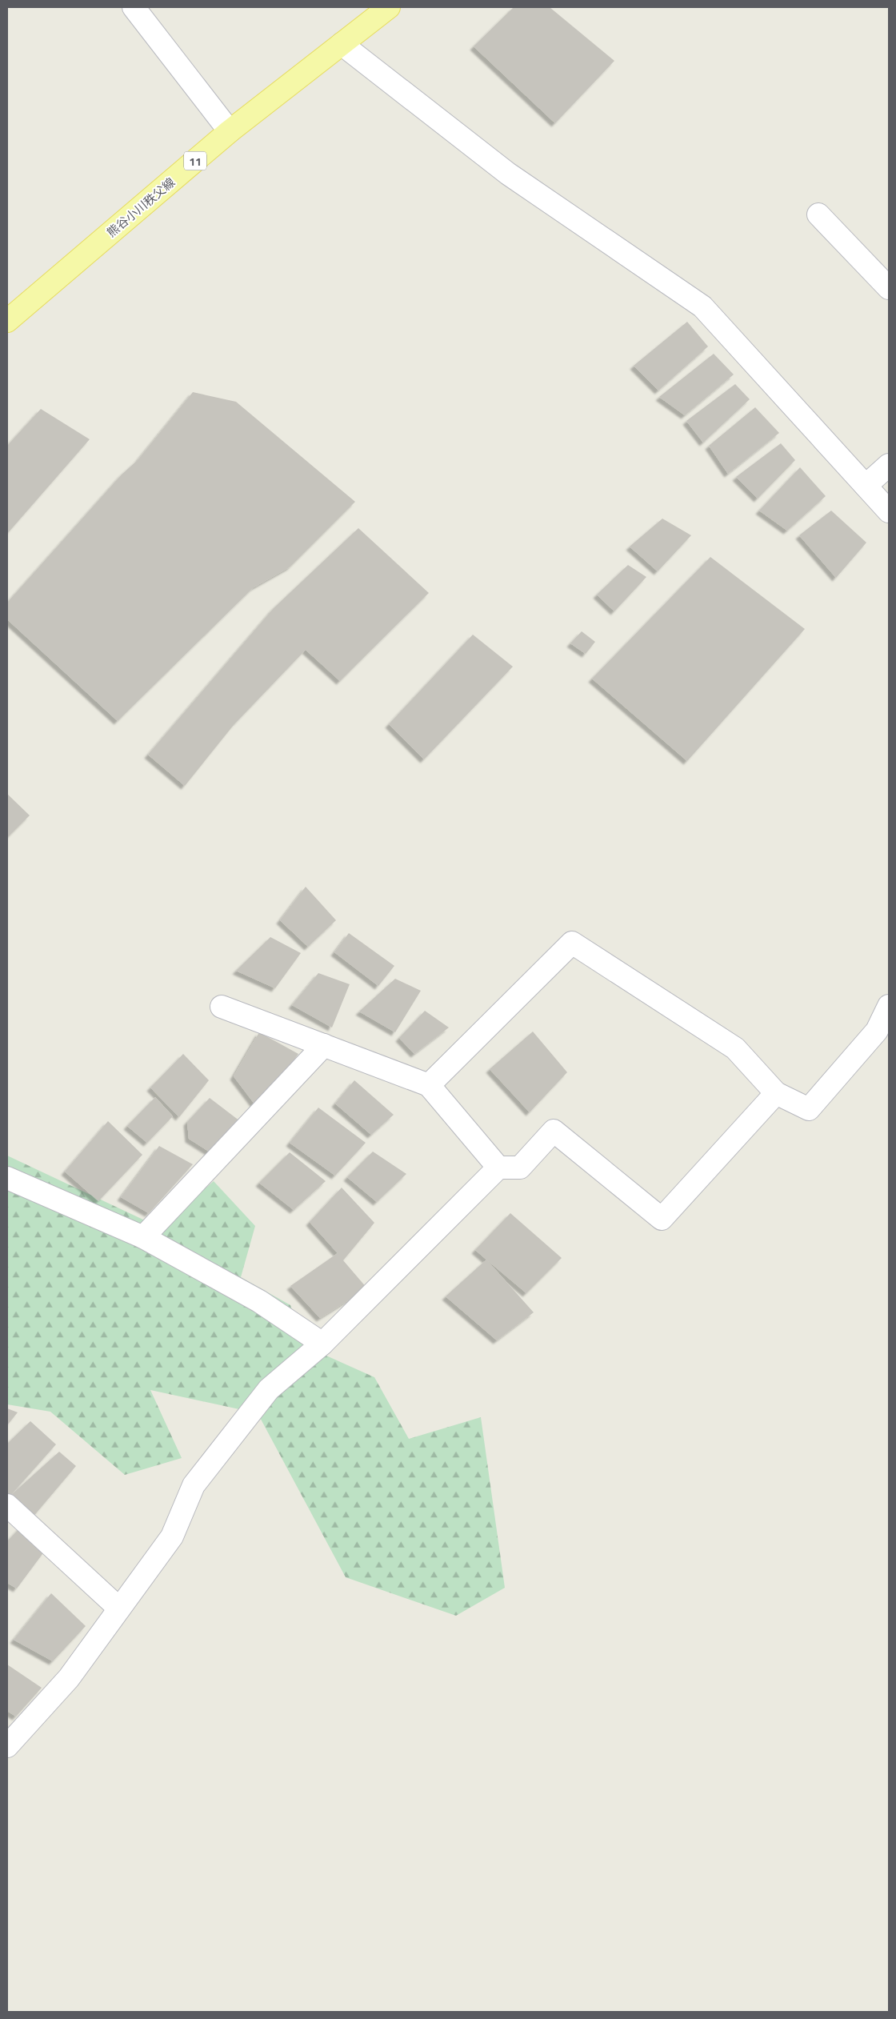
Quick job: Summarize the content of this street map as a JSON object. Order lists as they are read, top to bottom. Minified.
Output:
{"streets":{"main road":["11","熊谷小川秩父線"]}}
